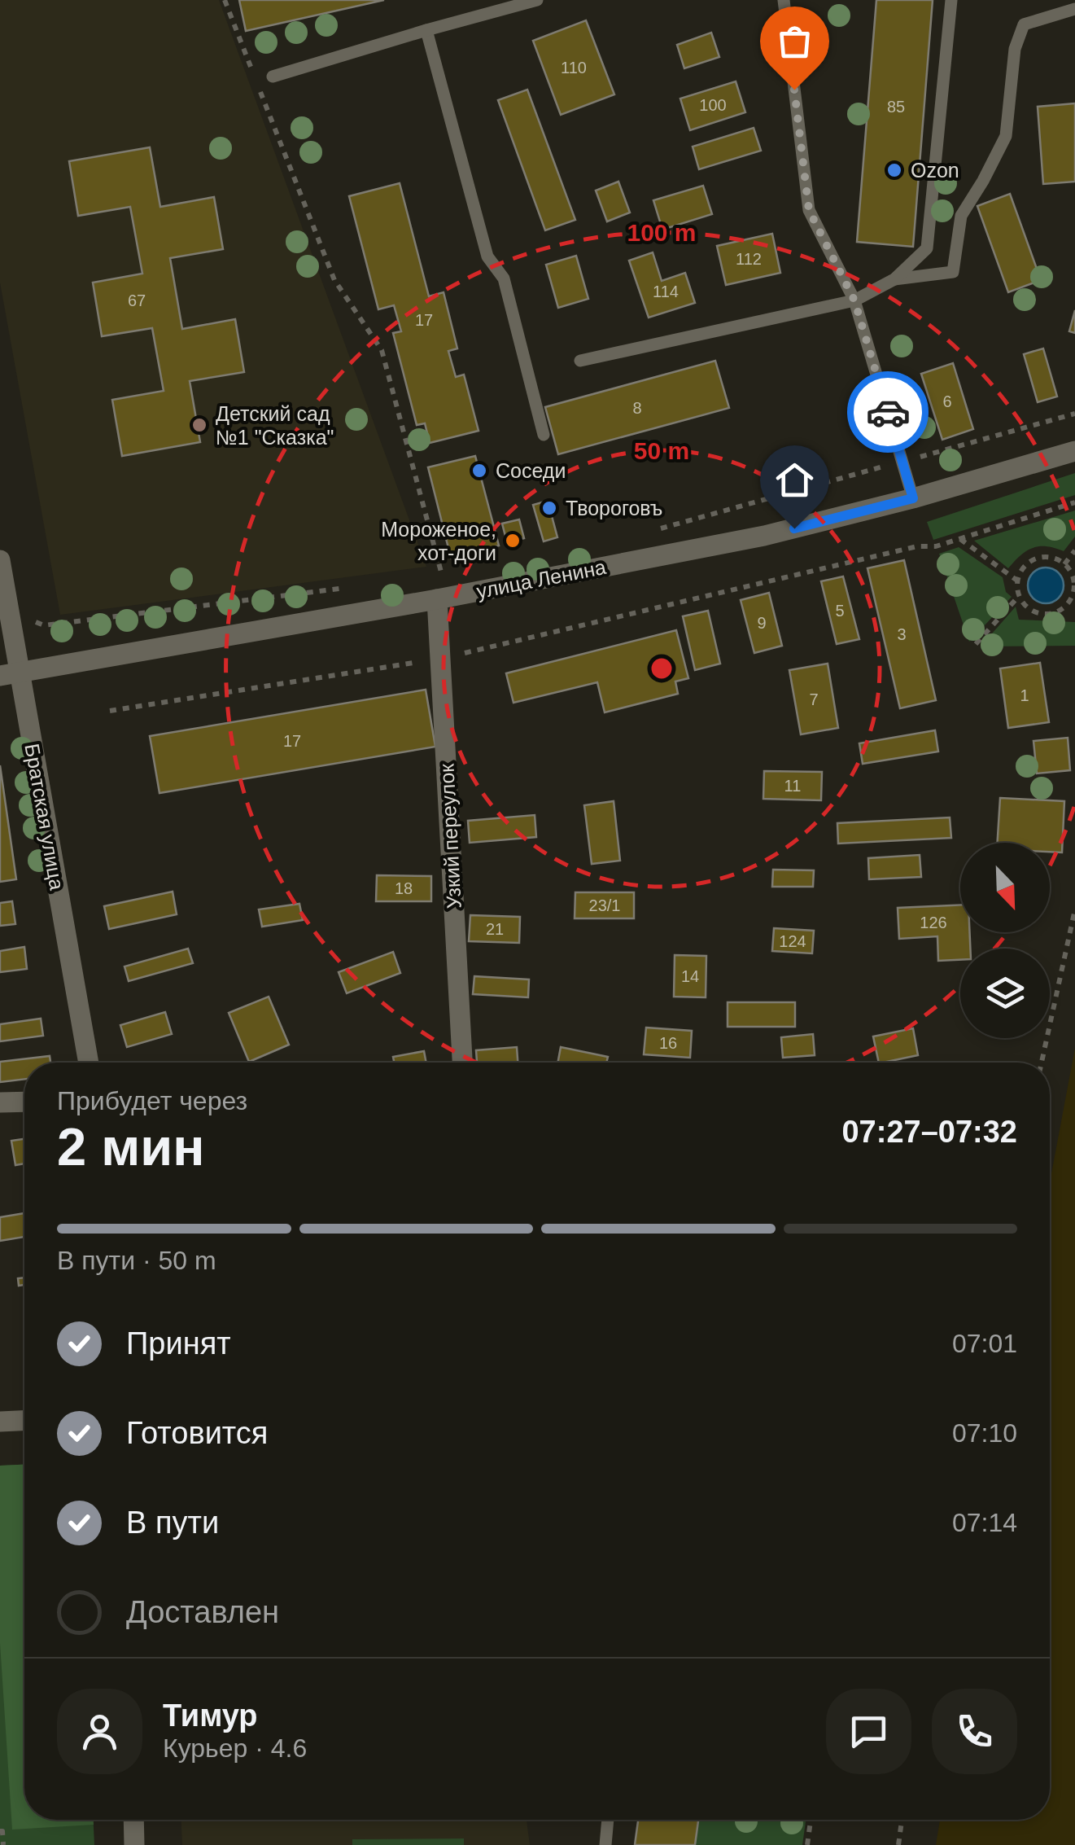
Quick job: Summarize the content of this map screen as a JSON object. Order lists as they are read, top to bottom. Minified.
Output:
{"streets":{"street":["улица Ленина","Братская улица","Узкий переулок"]},"crossings":[["улица Ленина","Братская улица"],["улица Ленина","Узкий переулок"]],"places":["Ozon","Детский сад №1 \"Сказка\"","Соседи","Твороговъ","Мороженое, хот-доги"],"house_numbers":["110","100","85","112","114","67","17","6","8","5","9","3","1","7","17","11","18","23/1","126","21","124","14","16"],"north":"bottom right","page":{"heading":["2 мин","Прибудет через","07:27–07:32"],"panel":["Тимур","Курьер · 4.6"],"bar":"В пути · 50 m","list":[["Принят","07:01"],["Готовится","07:10"],["В пути","07:14"],"Доставлен"]},"rings":["100 m","50 m"]}
